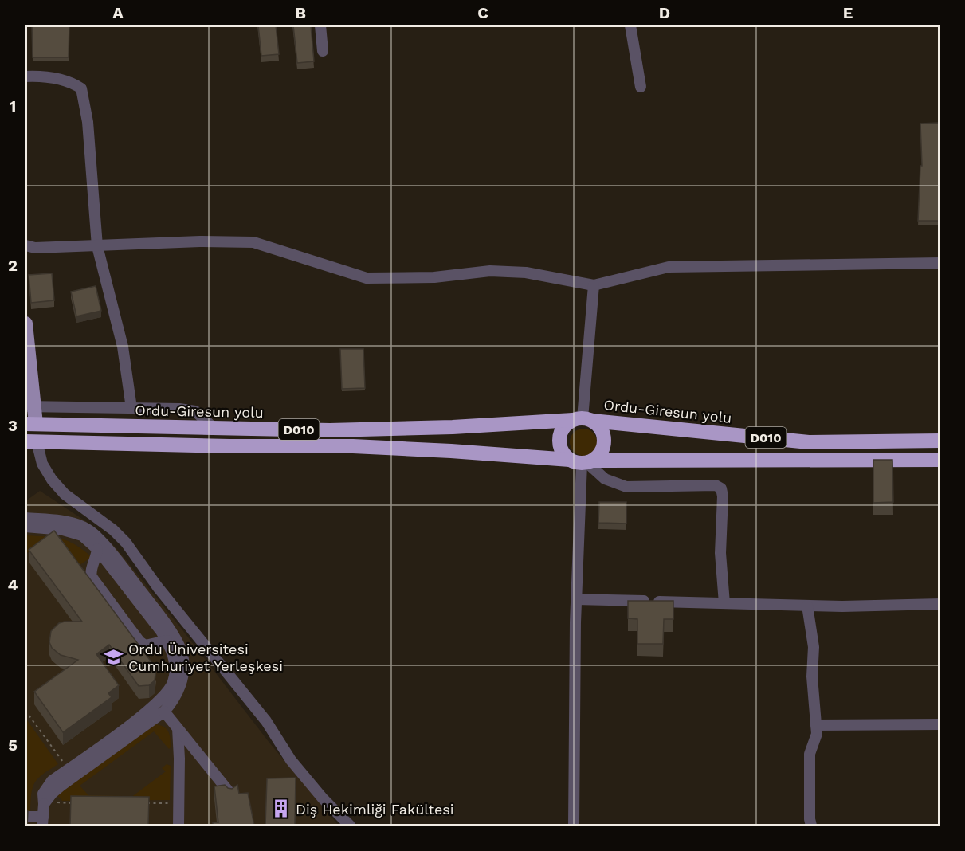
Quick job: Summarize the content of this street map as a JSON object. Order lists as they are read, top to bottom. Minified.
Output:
{"streets":{"highway":["Ordu-Giresun yolu","D010"]},"crossings":[["Ordu-Giresun yolu","D010"]],"places":{"school or university":["Ordu Üniversitesi Cumhuriyet Yerleşkesi"],"building":["Diş Hekimliği Fakültesi"]},"grid":{"columns":["A","B","C","D","E"],"rows":["1","2","3","4","5"]}}
